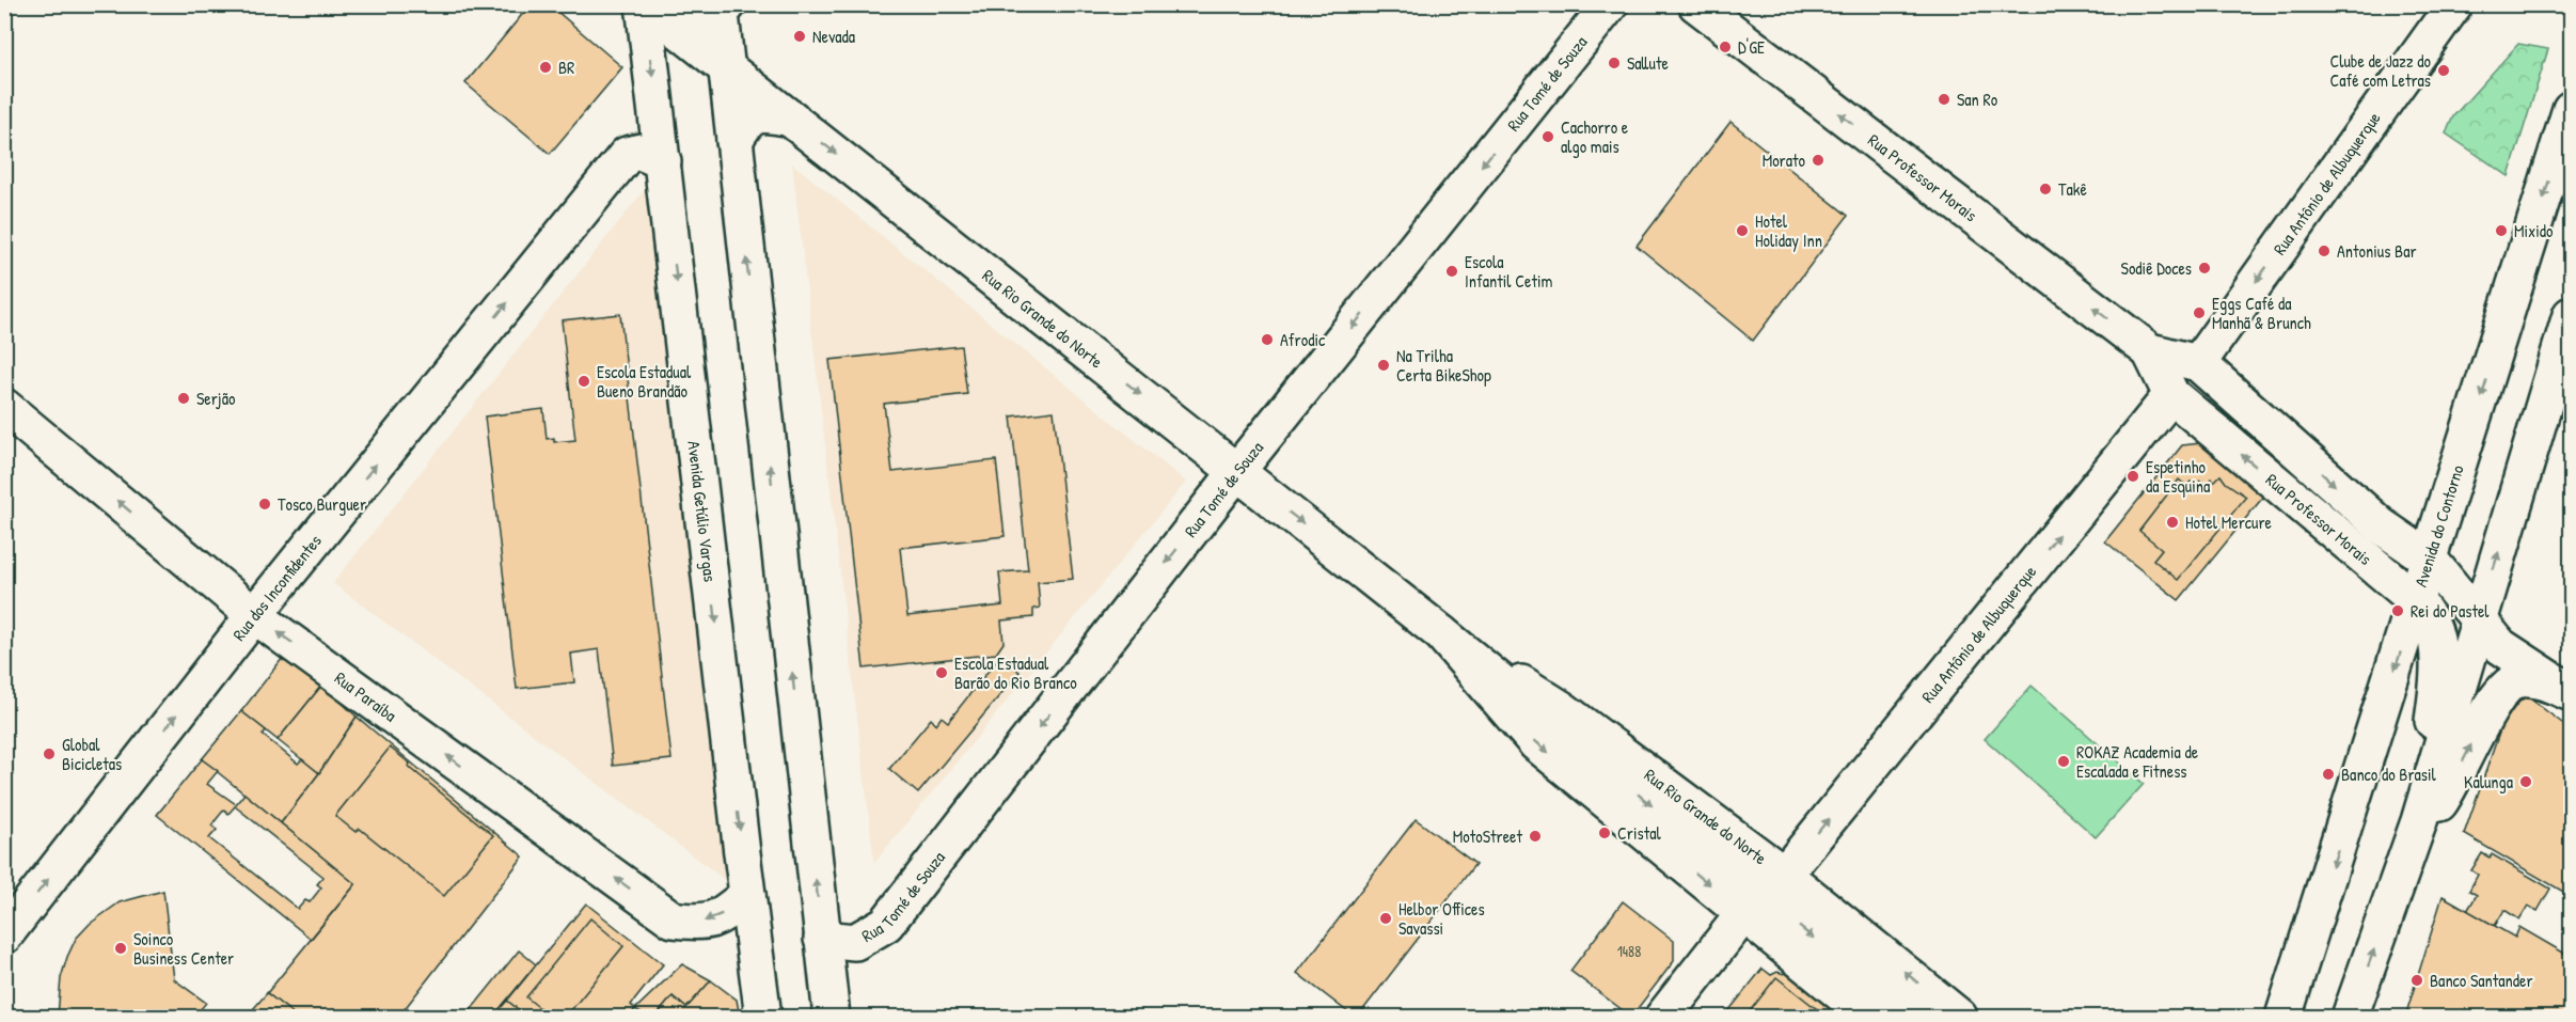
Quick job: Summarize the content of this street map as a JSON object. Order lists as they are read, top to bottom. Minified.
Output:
{"streets":{"street":["Rua Tomé de Souza","Rua Professor Morais","Rua Antônio de Albuquerque","Rua Rio Grande do Norte","Avenida Getúlio Vargas","Avenida do Contorno","Rua dos Inconfidentes","Rua Paraíba"]},"crossings":[["Rua Tomé de Souza","Rua Rio Grande do Norte"],["Rua Professor Morais","Rua Antônio de Albuquerque"],["Rua Professor Morais","Avenida do Contorno"],["Rua Antônio de Albuquerque","Rua Rio Grande do Norte"],["Rua Rio Grande do Norte","Avenida Getúlio Vargas"],["Avenida Getúlio Vargas","Rua dos Inconfidentes"],["Avenida Getúlio Vargas","Rua Paraíba"],["Rua dos Inconfidentes","Rua Paraíba"]],"one_way":["Rua Tomé de Souza","Rua dos Inconfidentes","Rua Paraíba"],"places":["Nevada","D'GE","Sallute","BR","Clube de Jazz do Café com Letras","San Ro","Cachorro e algo mais","Morato","Takê","Hotel Holiday Inn","Mixido","Antonius Bar","Sodiê Doces","Escola Infantil Cetim","Eggs Café da Manhã & Brunch","Afrodic","Na Trilha Certa BikeShop","Escola Estadual Bueno Brandão","Serjão","Espetinho da Esquina","Tosco Burguer","Hotel Mercure","Rei do Pastel","Escola Estadual Barão do Rio Branco","Global Bicicletas","ROKAZ Academia de Escalada e Fitness","Banco do Brasil","Kalunga","Cristal","MotoStreet","Helbor Offices Savassi","Soinco Business Center","Banco Santander"],"house_numbers":["1488"]}
